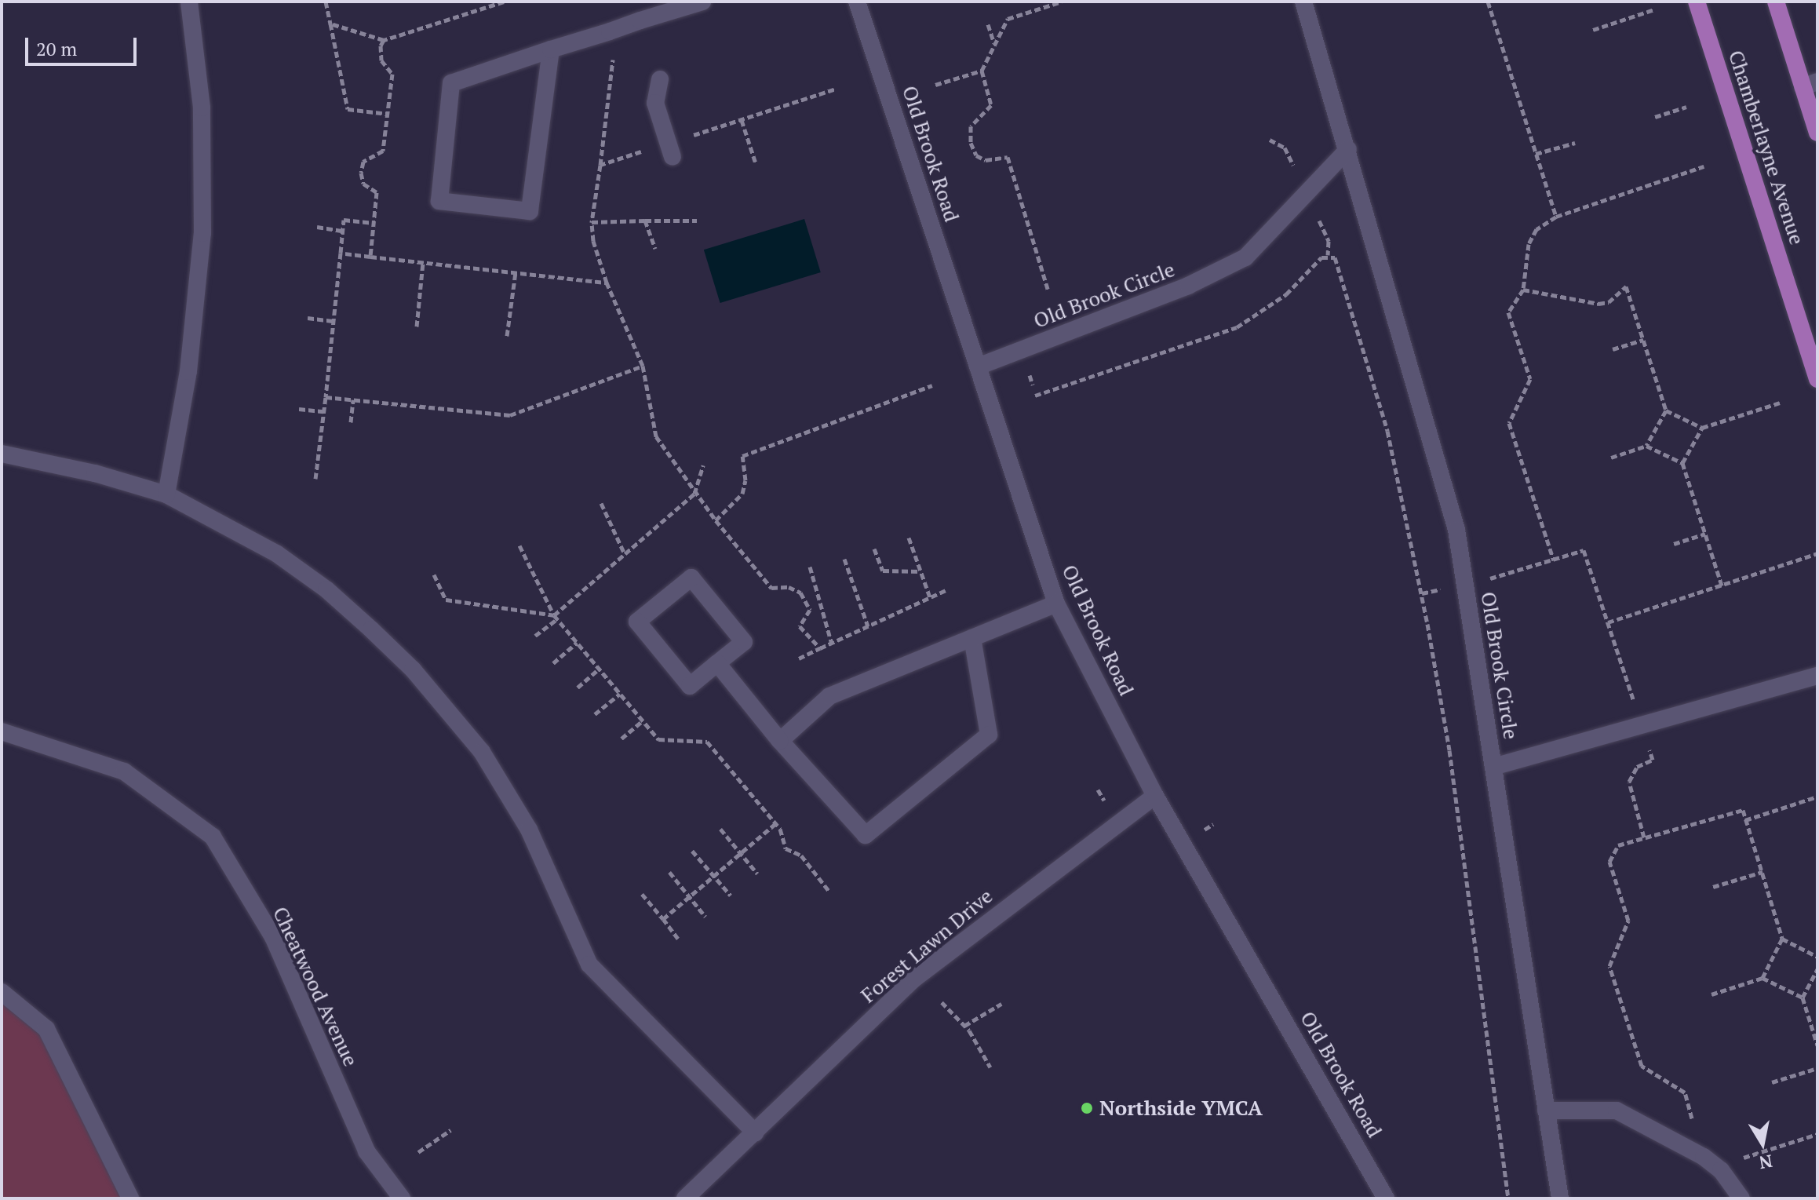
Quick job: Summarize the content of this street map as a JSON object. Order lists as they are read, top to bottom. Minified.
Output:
{"streets":{"main road":["Chamberlayne Avenue"],"street":["Old Brook Road","Old Brook Circle","Forest Lawn Drive","Cheatwood Avenue"]},"crossings":[["Old Brook Road","Old Brook Circle"],["Old Brook Road","Forest Lawn Drive"]],"places":["Northside YMCA"],"scale_bar":"20 m","north":"bottom"}
